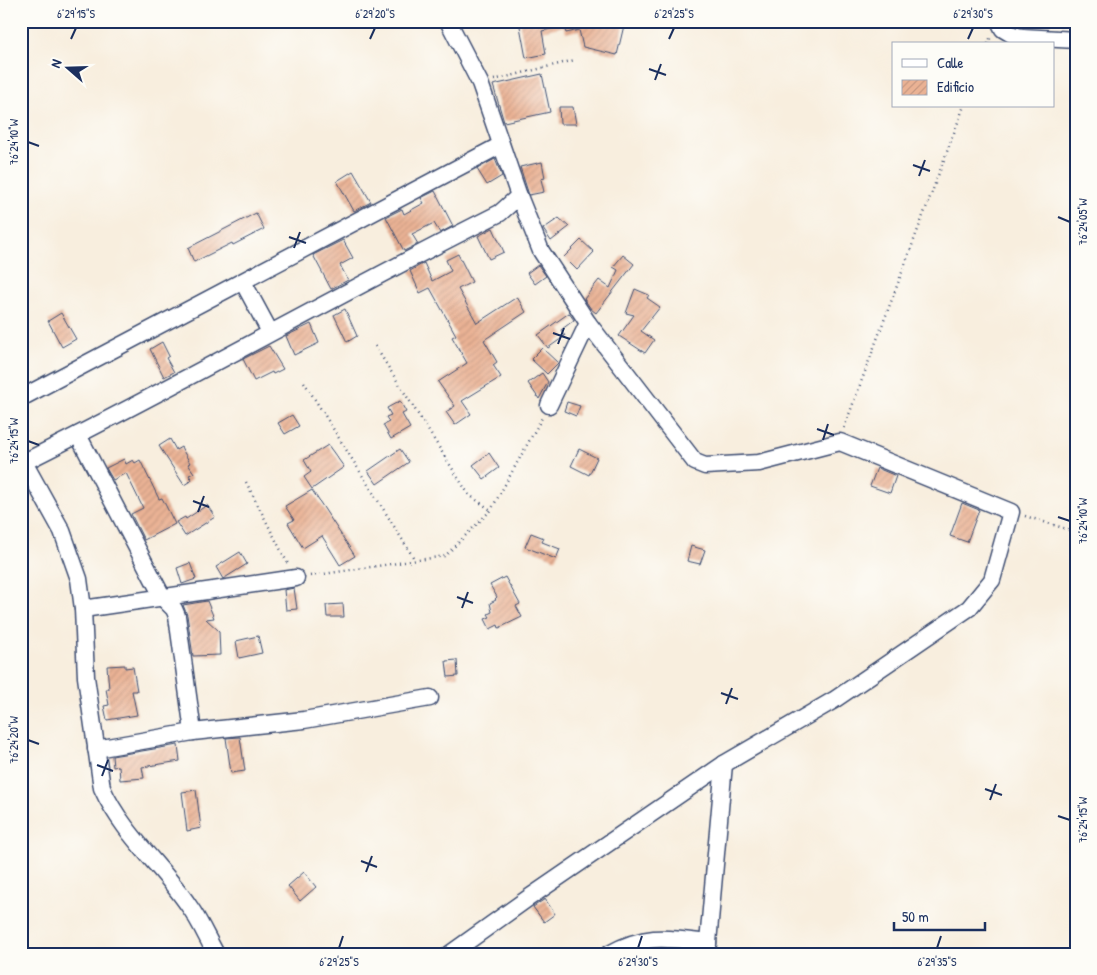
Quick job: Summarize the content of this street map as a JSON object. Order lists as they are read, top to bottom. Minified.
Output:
{"legend":["Calle","Edificio"],"scale_bar":"50 m","north":"left","coordinates":["6°29'15\"S","6°29'20\"S","6°29'25\"S","6°29'30\"S","76°24'10\"W","76°24'05\"W","76°24'15\"W","76°24'20\"W","6°29'35\"S"]}
